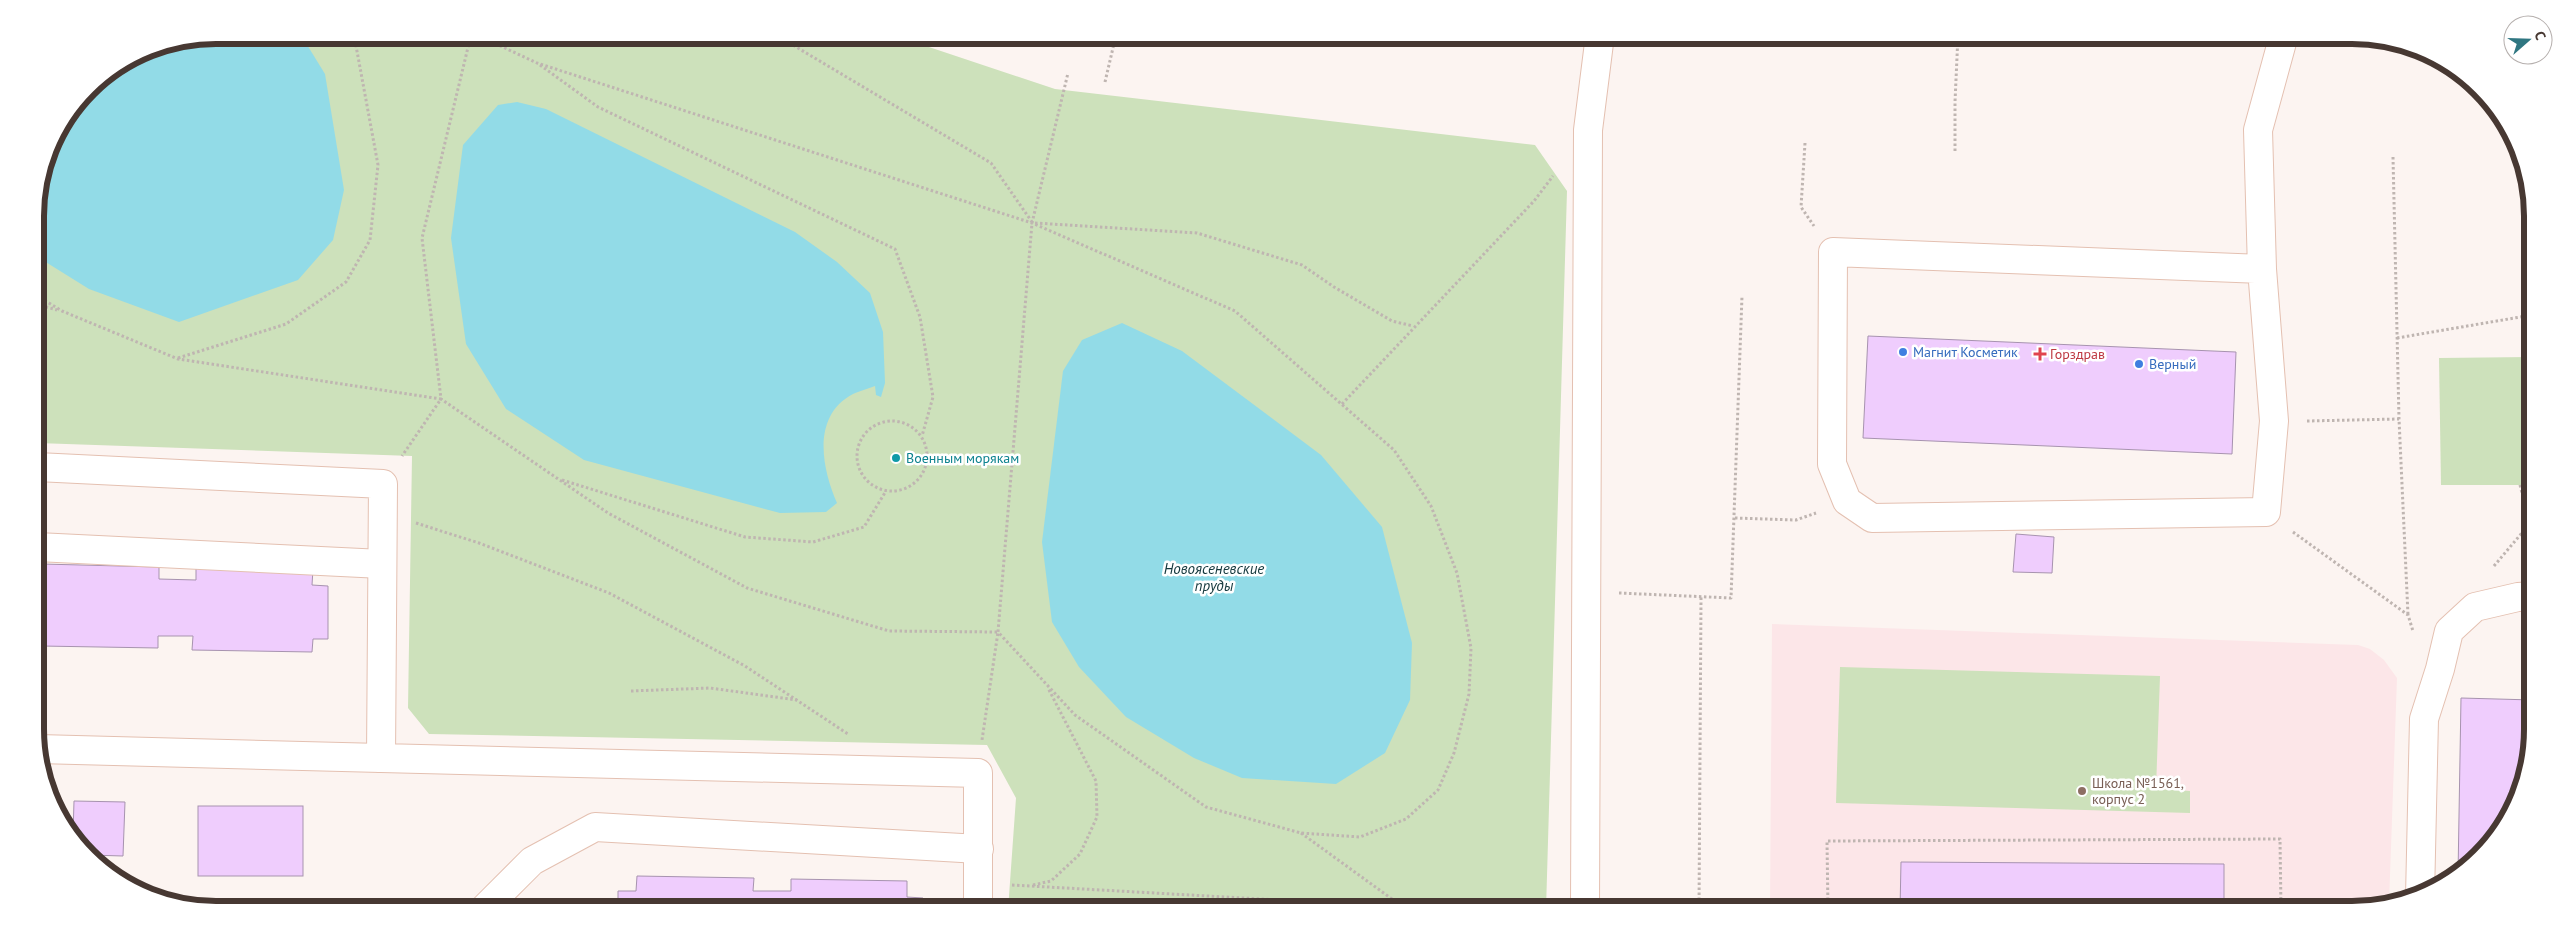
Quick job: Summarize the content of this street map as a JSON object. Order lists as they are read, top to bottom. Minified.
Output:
{"water":["Новоясеневские пруды"],"places":{"other":["Магнит Косметик","Верный","Военным морякам","Школа №1561, корпус 2"],"health":["Горздрав"]},"north":"right"}
